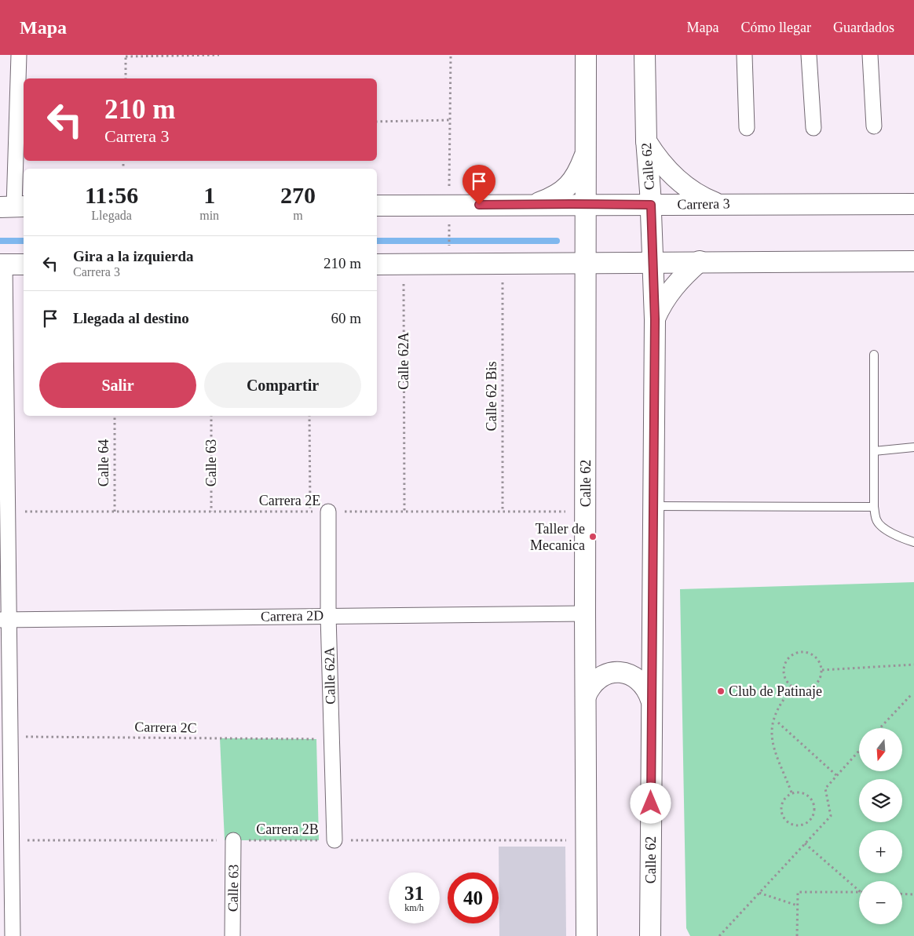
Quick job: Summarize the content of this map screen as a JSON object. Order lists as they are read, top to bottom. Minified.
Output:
{"streets":{"street":["Calle 62","Carrera 3","Calle 62A","Calle 63","Carrera 2D"],"path":["Calle 62 Bis","Calle 64","Carrera 2E","Carrera 2C","Carrera 2B"]},"crossings":[["Calle 62","Carrera 3"],["Calle 62","Carrera 2D"],["Calle 62A","Carrera 2E"],["Calle 62A","Carrera 2D"],["Calle 62A","Carrera 2C"],["Calle 62A","Carrera 2B"],["Calle 62 Bis","Carrera 2E"],["Calle 64","Carrera 2E"],["Calle 63","Carrera 2E"],["Calle 63","Carrera 2B"]],"places":["Taller de Mecanica","Club de Patinaje"],"north":"bottom","page":{"header":"Mapa","nav":["Mapa","Cómo llegar","Guardados"],"turn":["210 m","Carrera 3"],"eta":["11:56","Llegada","1","min","270","m"],"list":[{"name":"Gira a la izquierda","note":"Carrera 3","value":"210 m"},{"name":"Llegada al destino","value":"60 m"}],"buttons":["Salir","Compartir"],"map_buttons":["+","−"],"speed":"31 km/h","limit":"40"}}
